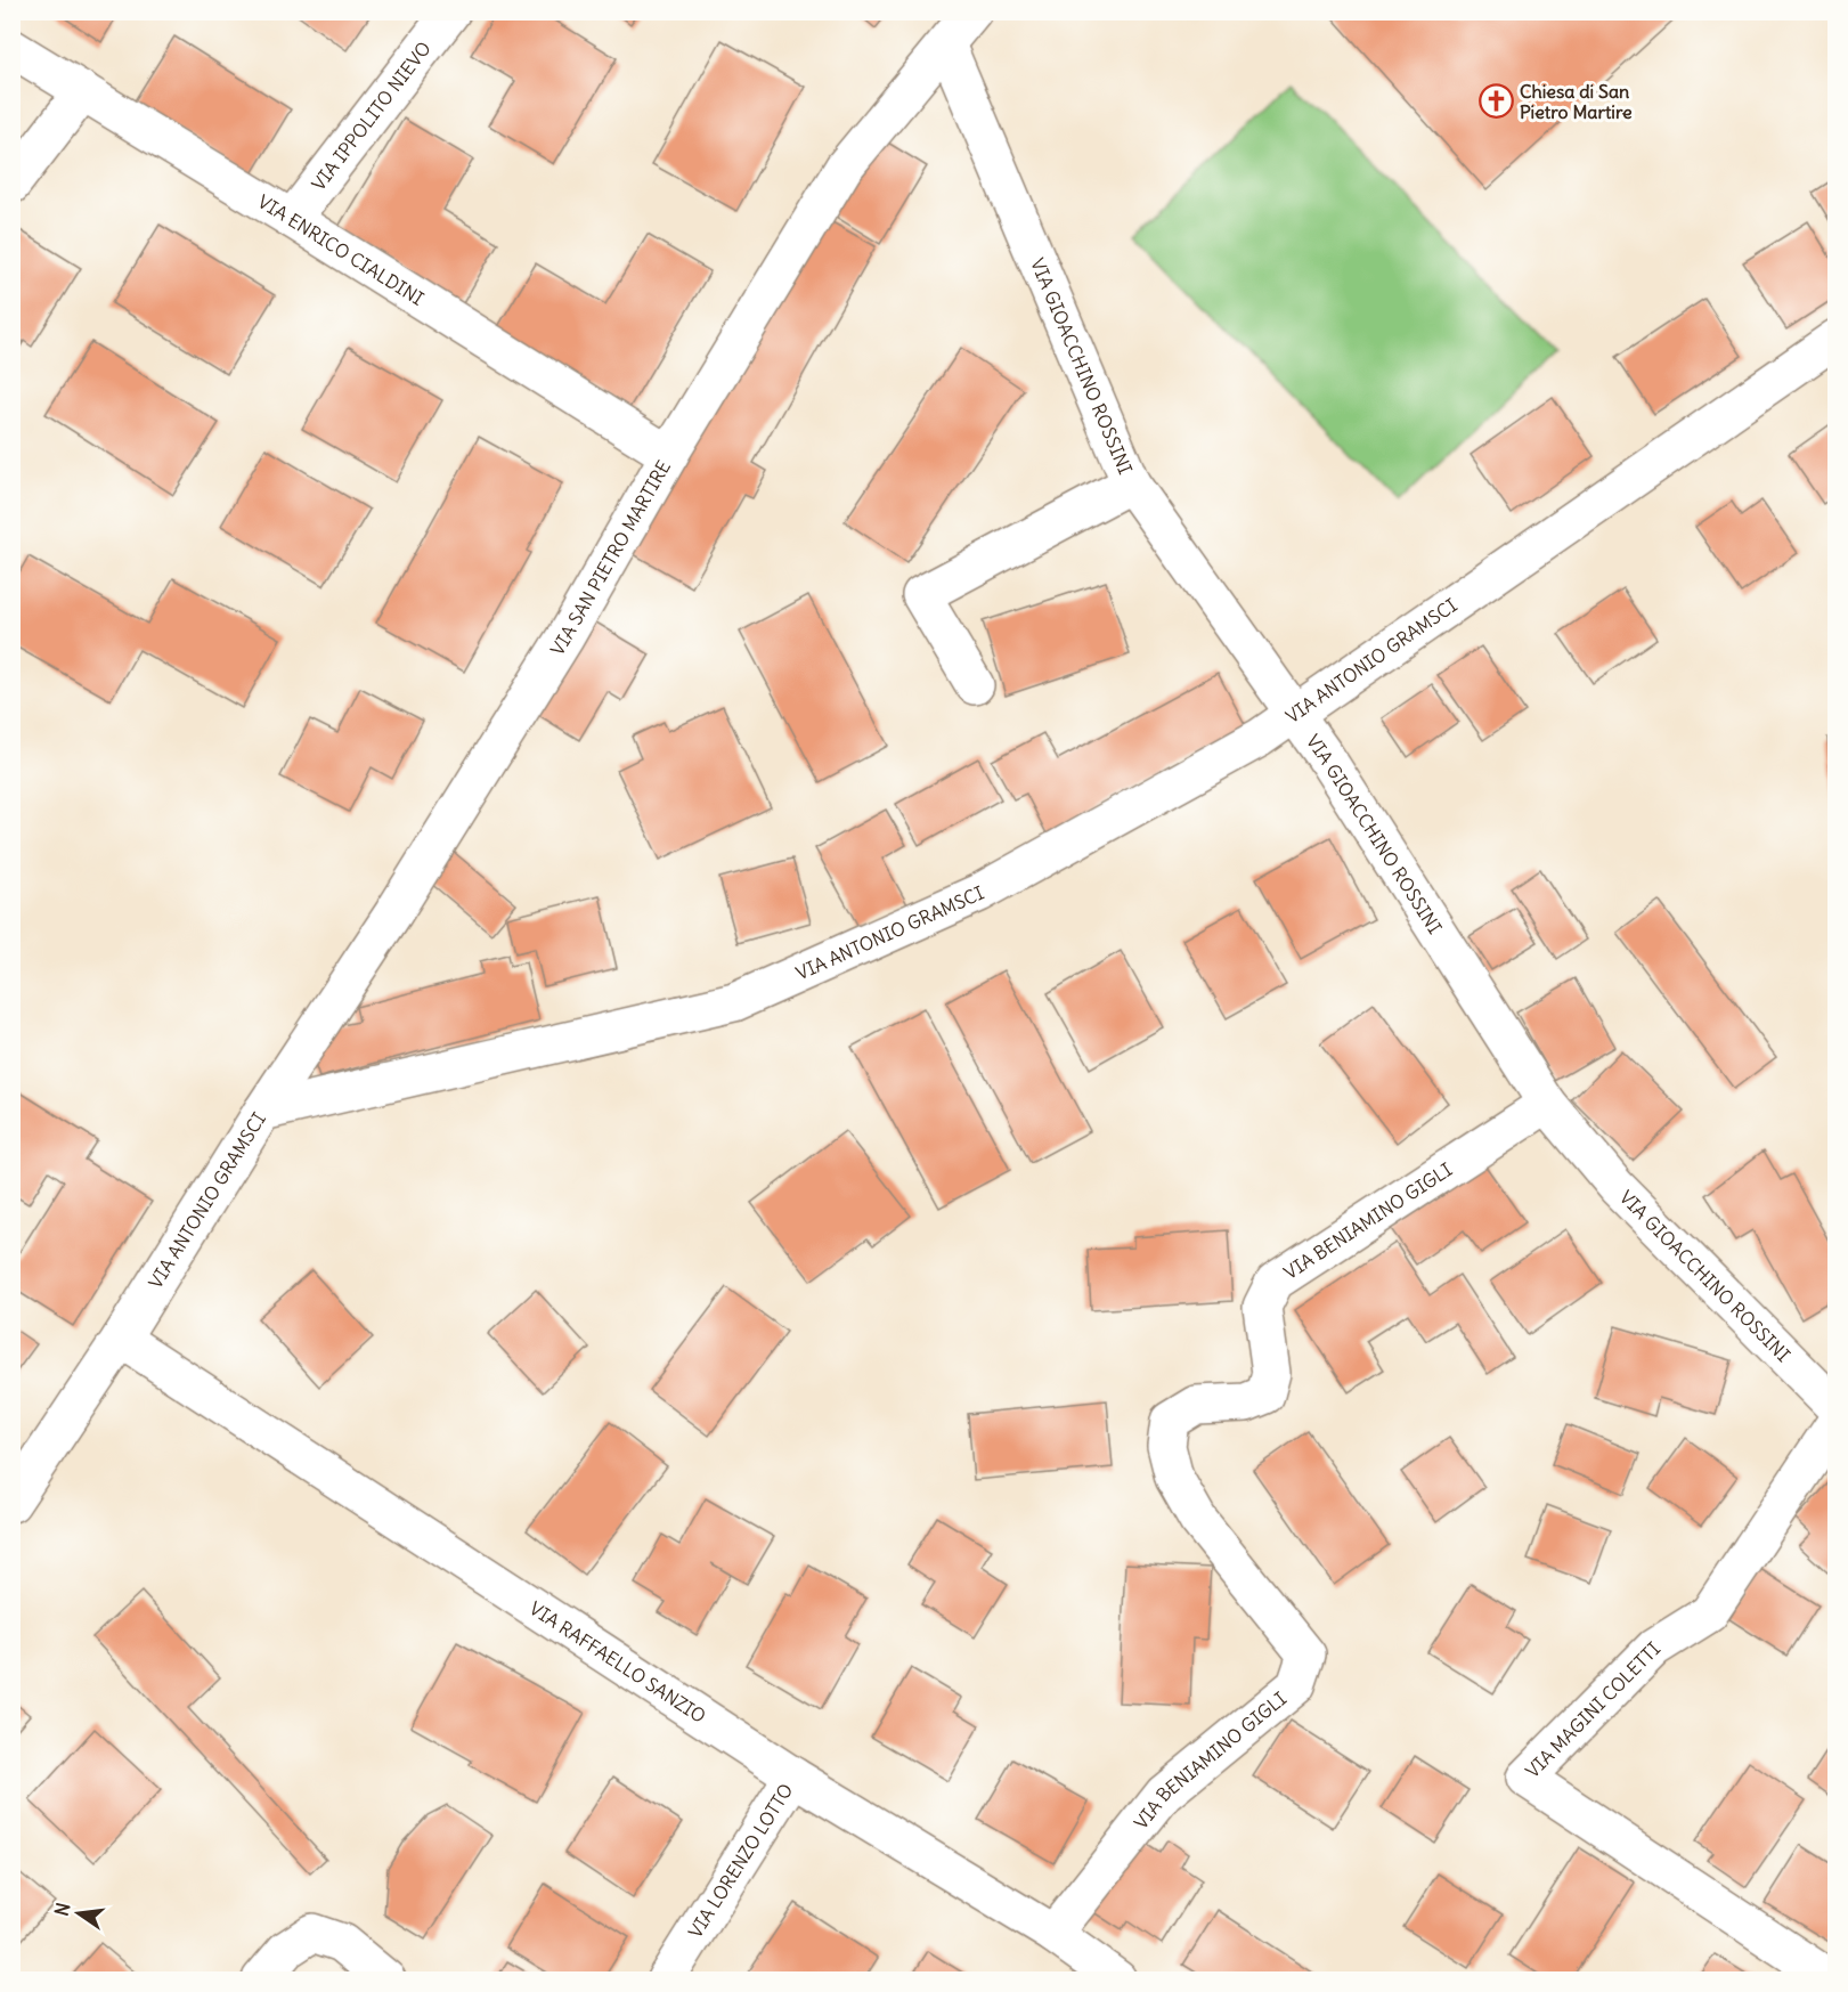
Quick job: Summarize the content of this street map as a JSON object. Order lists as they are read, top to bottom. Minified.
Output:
{"streets":{"street":["VIA IPPOLITO NIEVO","VIA ENRICO CIALDINI","VIA GIOACCHINO ROSSINI","VIA SAN PIETRO MARTIRE","VIA ANTONIO GRAMSCI","VIA BENIAMINO GIGLI","VIA RAFFAELLO SANZIO","VIA MAGINI COLETTI","VIA LORENZO LOTTO"]},"crossings":[["VIA IPPOLITO NIEVO","VIA ENRICO CIALDINI"],["VIA ENRICO CIALDINI","VIA SAN PIETRO MARTIRE"],["VIA GIOACCHINO ROSSINI","VIA SAN PIETRO MARTIRE"],["VIA GIOACCHINO ROSSINI","VIA ANTONIO GRAMSCI"],["VIA GIOACCHINO ROSSINI","VIA BENIAMINO GIGLI"],["VIA SAN PIETRO MARTIRE","VIA ANTONIO GRAMSCI"],["VIA ANTONIO GRAMSCI","VIA RAFFAELLO SANZIO"],["VIA BENIAMINO GIGLI","VIA RAFFAELLO SANZIO"],["VIA RAFFAELLO SANZIO","VIA LORENZO LOTTO"]],"places":{"church":["Chiesa di San Pietro Martire"]},"north":"left"}
